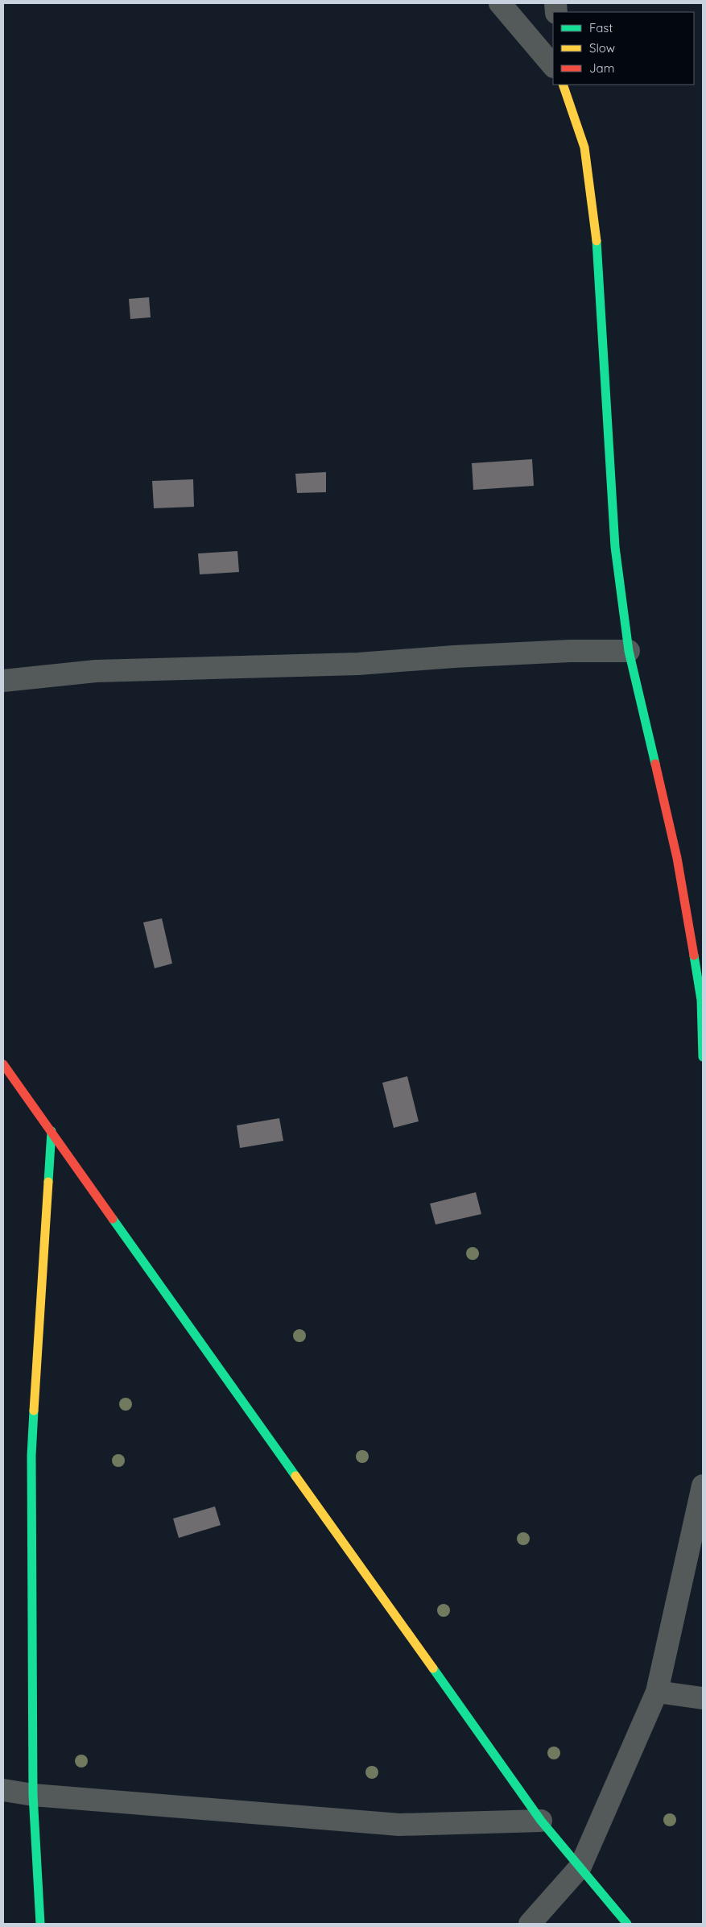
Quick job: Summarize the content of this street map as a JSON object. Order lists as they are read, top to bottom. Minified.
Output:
{"legend":["Fast","Slow","Jam"]}
